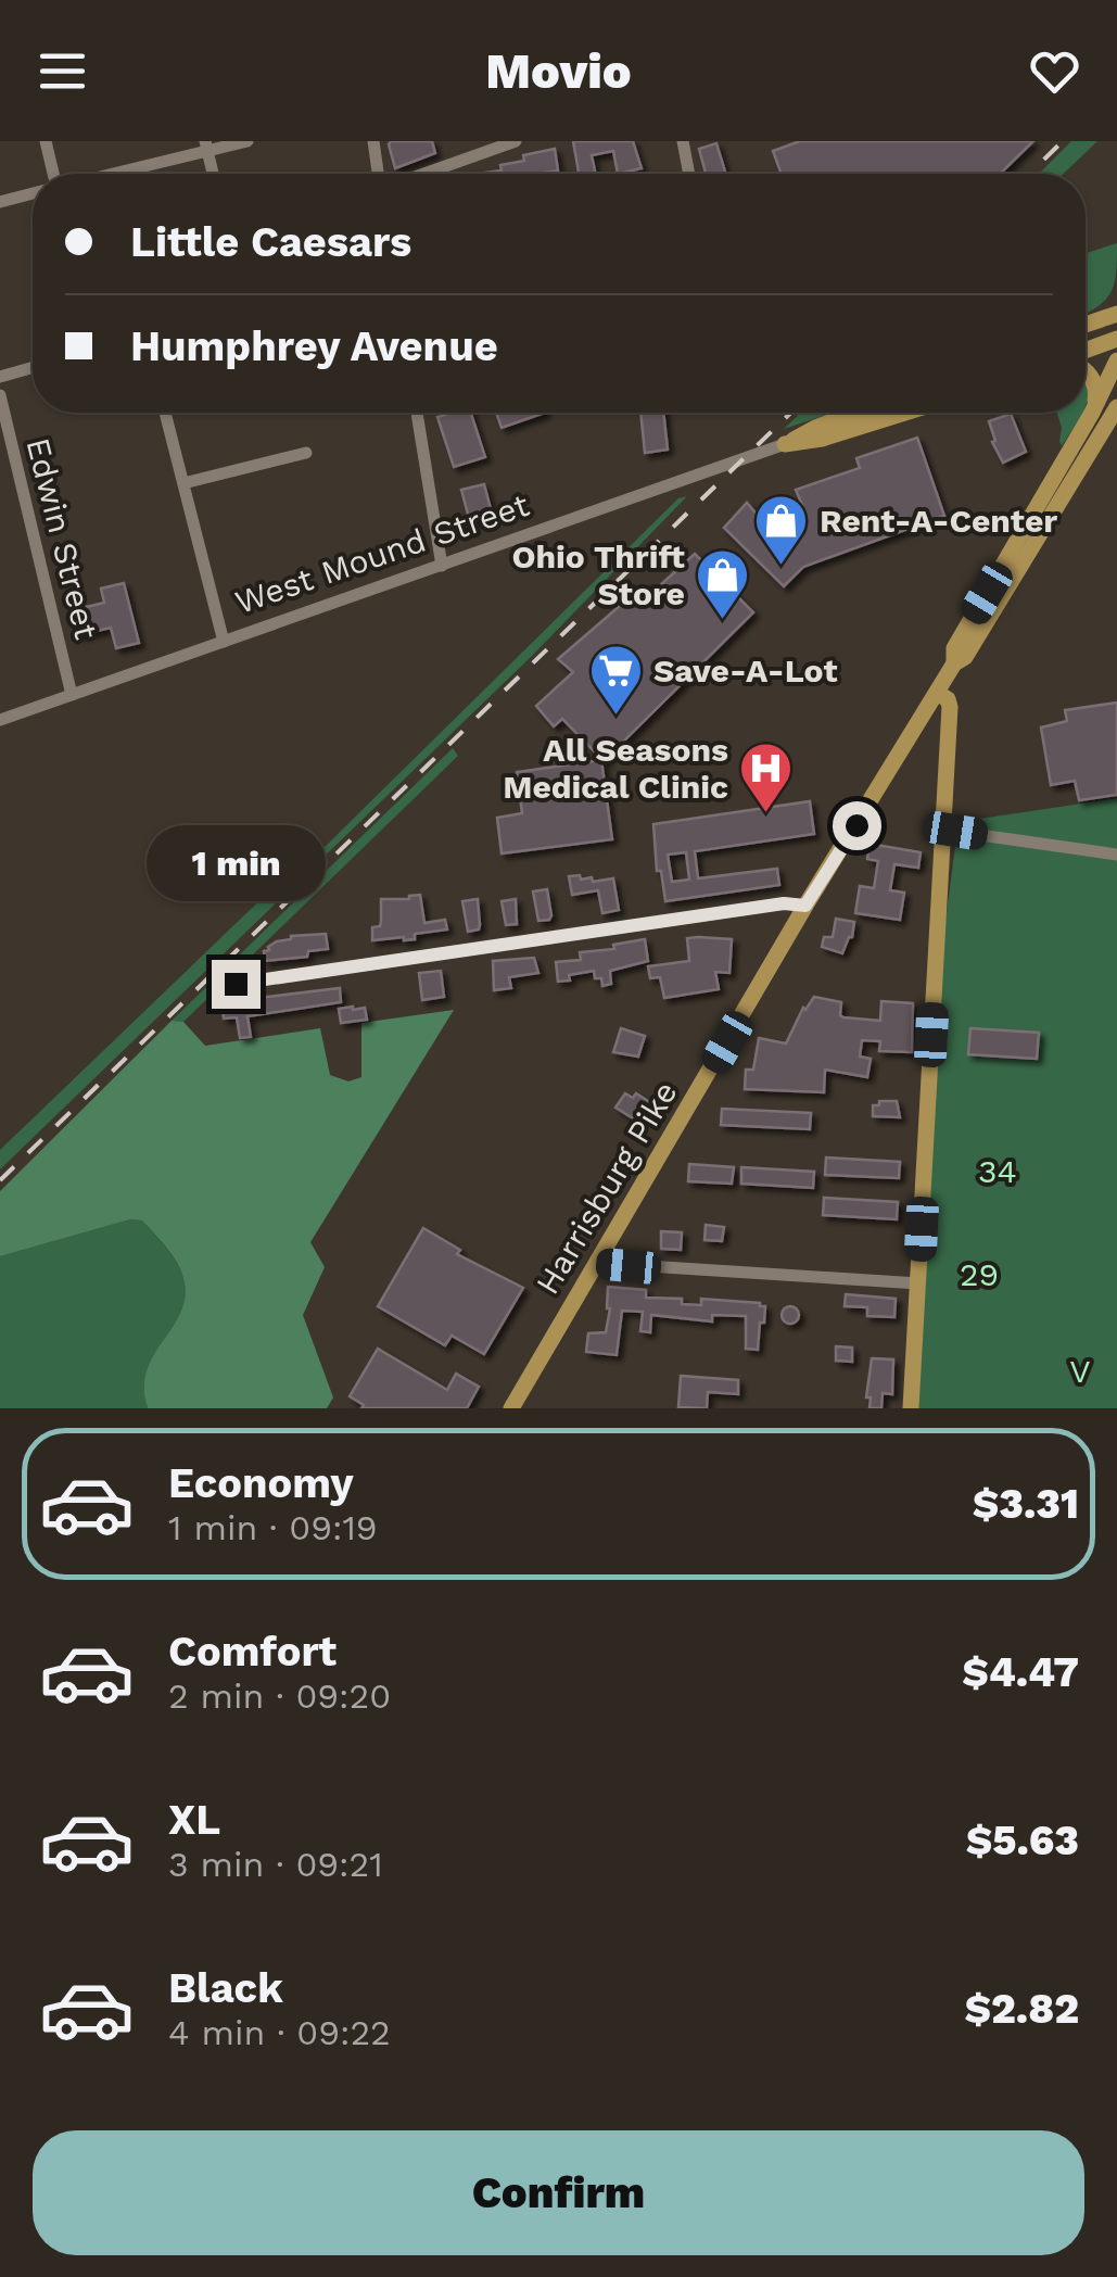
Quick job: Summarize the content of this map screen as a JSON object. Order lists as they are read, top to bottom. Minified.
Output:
{"streets":{"main road":["West Mound Street","Harrisburg Pike"],"street":["Edwin Street"]},"crossings":[["Edwin Street","West Mound Street"]],"parks":["34","29","V"],"places":{"shop":["Rent-A-Center","Ohio Thrift Store"],"supermarket":["Save-A-Lot"],"hospital":["All Seasons Medical Clinic"]},"page":{"header":"Movio","banner":["Little Caesars","Humphrey Avenue"],"bubble":"1 min","list":[{"name":"Economy","note":"1 min · 09:19","value":"$3.31"},{"name":"Comfort","note":"2 min · 09:20","value":"$4.47"},{"name":"XL","note":"3 min · 09:21","value":"$5.63"},{"name":"Black","note":"4 min · 09:22","value":"$2.82"}],"buttons":"Confirm"}}
